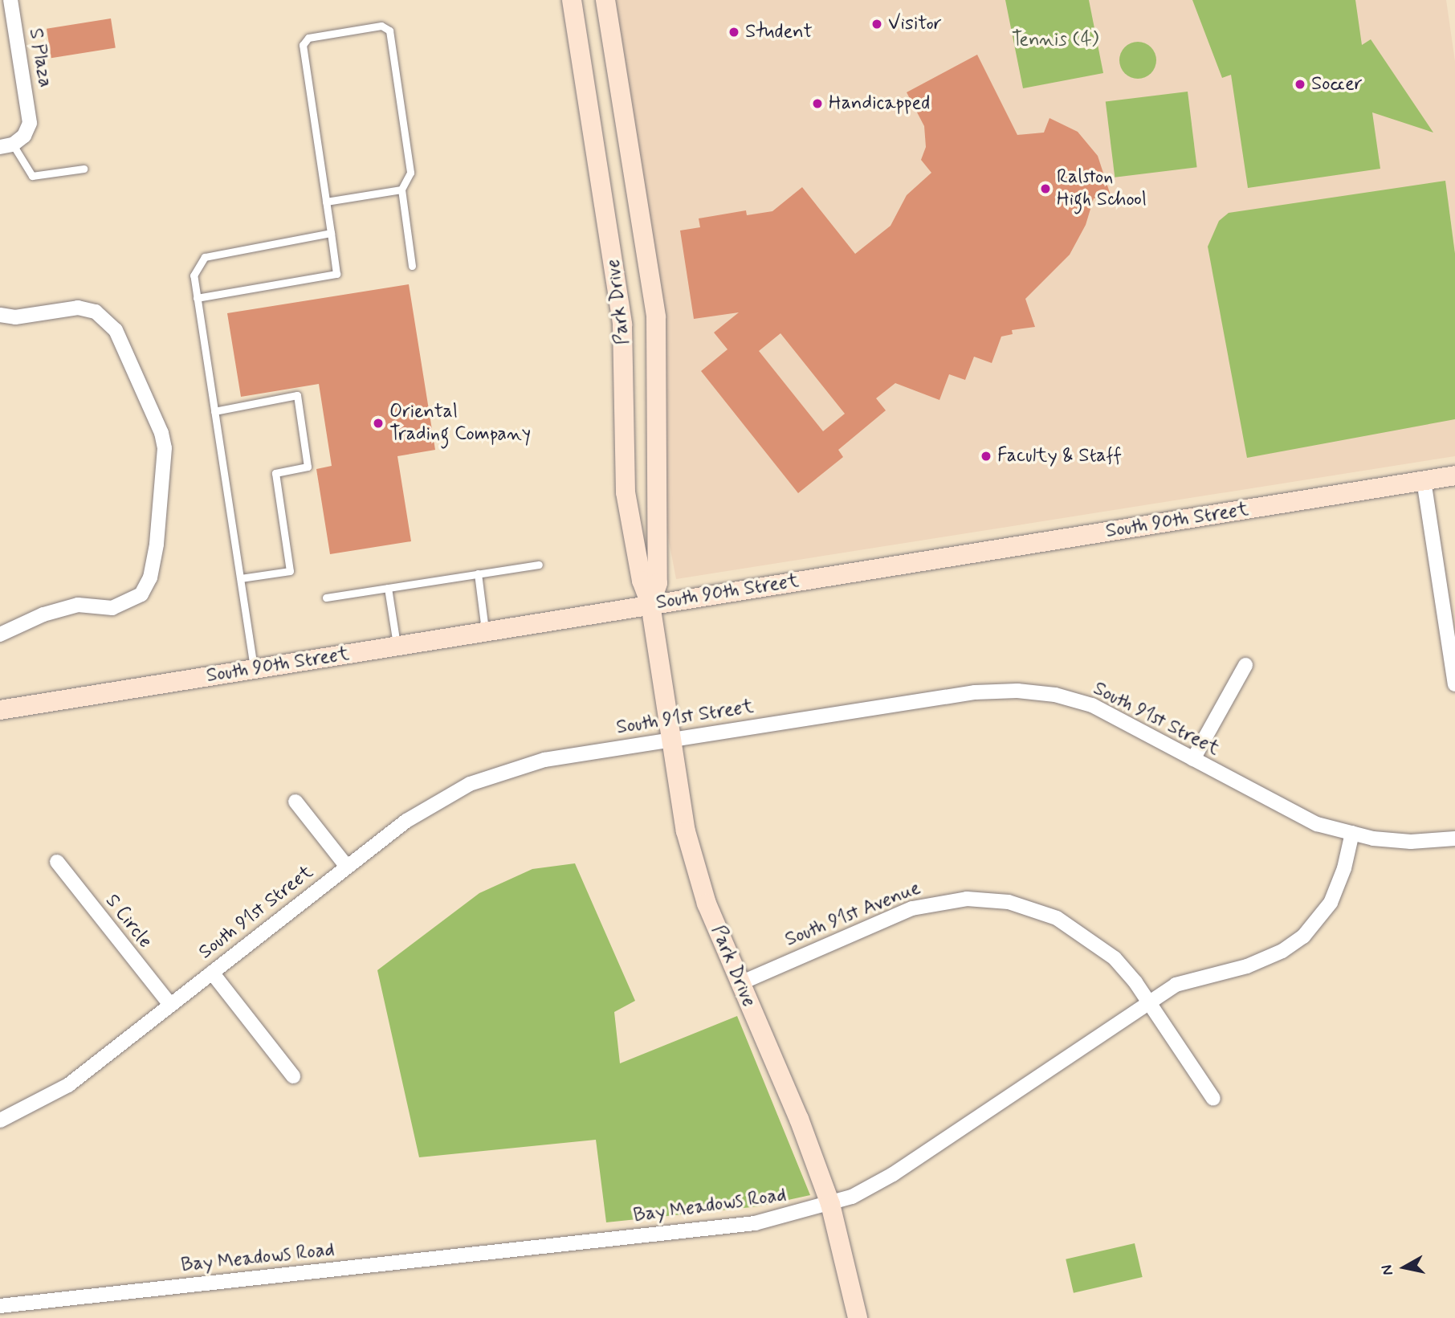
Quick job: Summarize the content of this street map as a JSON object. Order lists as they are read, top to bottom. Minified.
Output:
{"streets":{"street":["S Plaza","Park Drive","South 90th Street","South 91st Street","South 91st Avenue","S Circle","Bay Meadows Road"]},"crossings":[["Park Drive","South 90th Street"],["Park Drive","South 91st Street"],["Park Drive","South 91st Avenue"],["Park Drive","Bay Meadows Road"],["South 91st Street","S Circle"],["South 91st Street","Bay Meadows Road"],["South 91st Avenue","Bay Meadows Road"]],"parks":["Tennis (4)"],"places":["Visitor","Student","Soccer","Handicapped","Ralston High School","Oriental Trading Company","Faculty & Staff"],"north":"left"}
